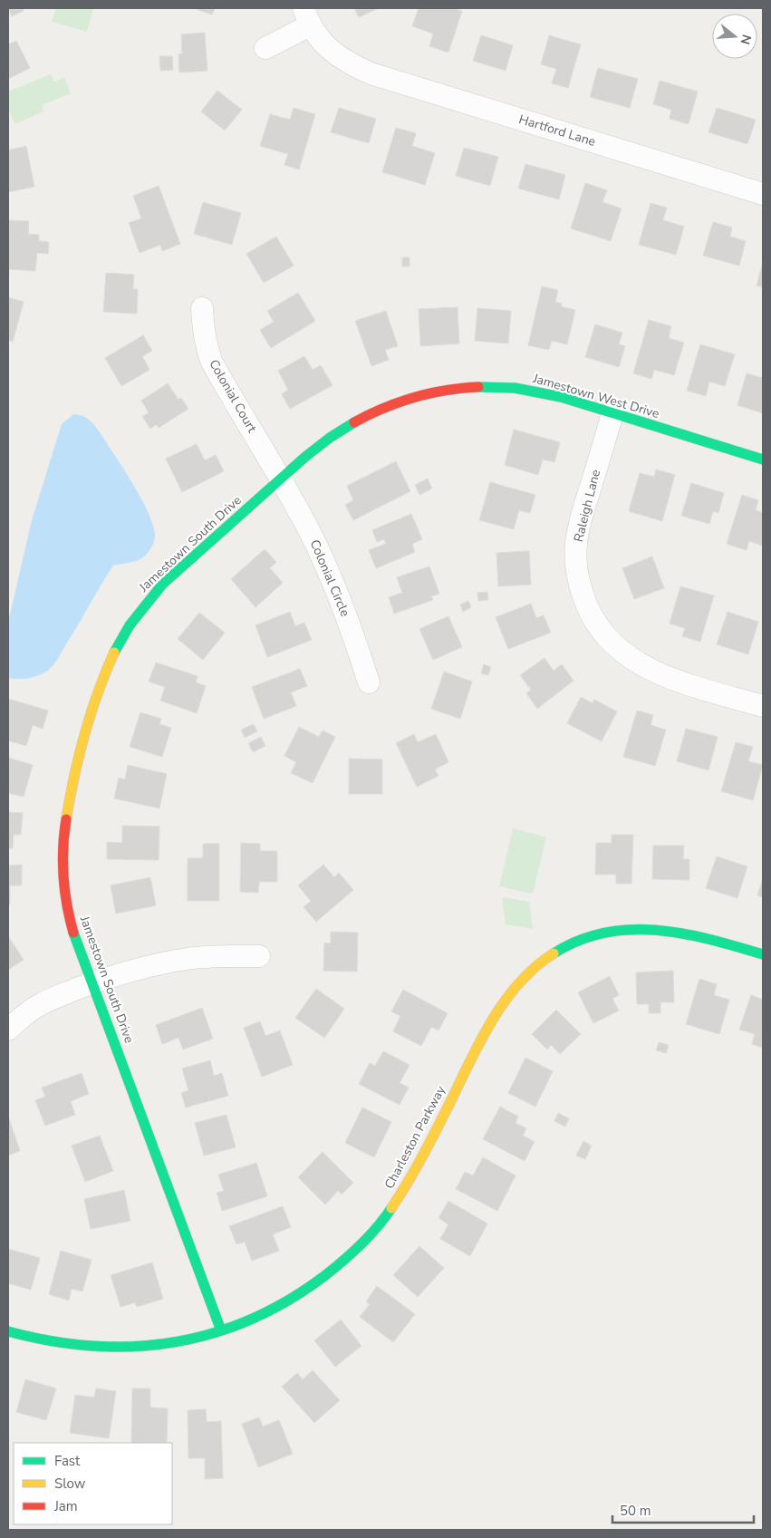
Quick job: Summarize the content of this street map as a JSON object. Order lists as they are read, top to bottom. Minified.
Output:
{"streets":{"street":["Hartford Lane","Colonial Court","Jamestown West Drive","Raleigh Lane","Jamestown South Drive","Colonial Circle","Charleston Parkway"]},"crossings":[["Colonial Court","Jamestown West Drive"],["Colonial Court","Jamestown South Drive"],["Colonial Court","Colonial Circle"],["Jamestown West Drive","Raleigh Lane"],["Jamestown West Drive","Jamestown South Drive"],["Jamestown West Drive","Colonial Circle"],["Jamestown South Drive","Colonial Circle"],["Jamestown South Drive","Charleston Parkway"]],"legend":["Fast","Slow","Jam"],"scale_bar":"50 m","north":"right"}
